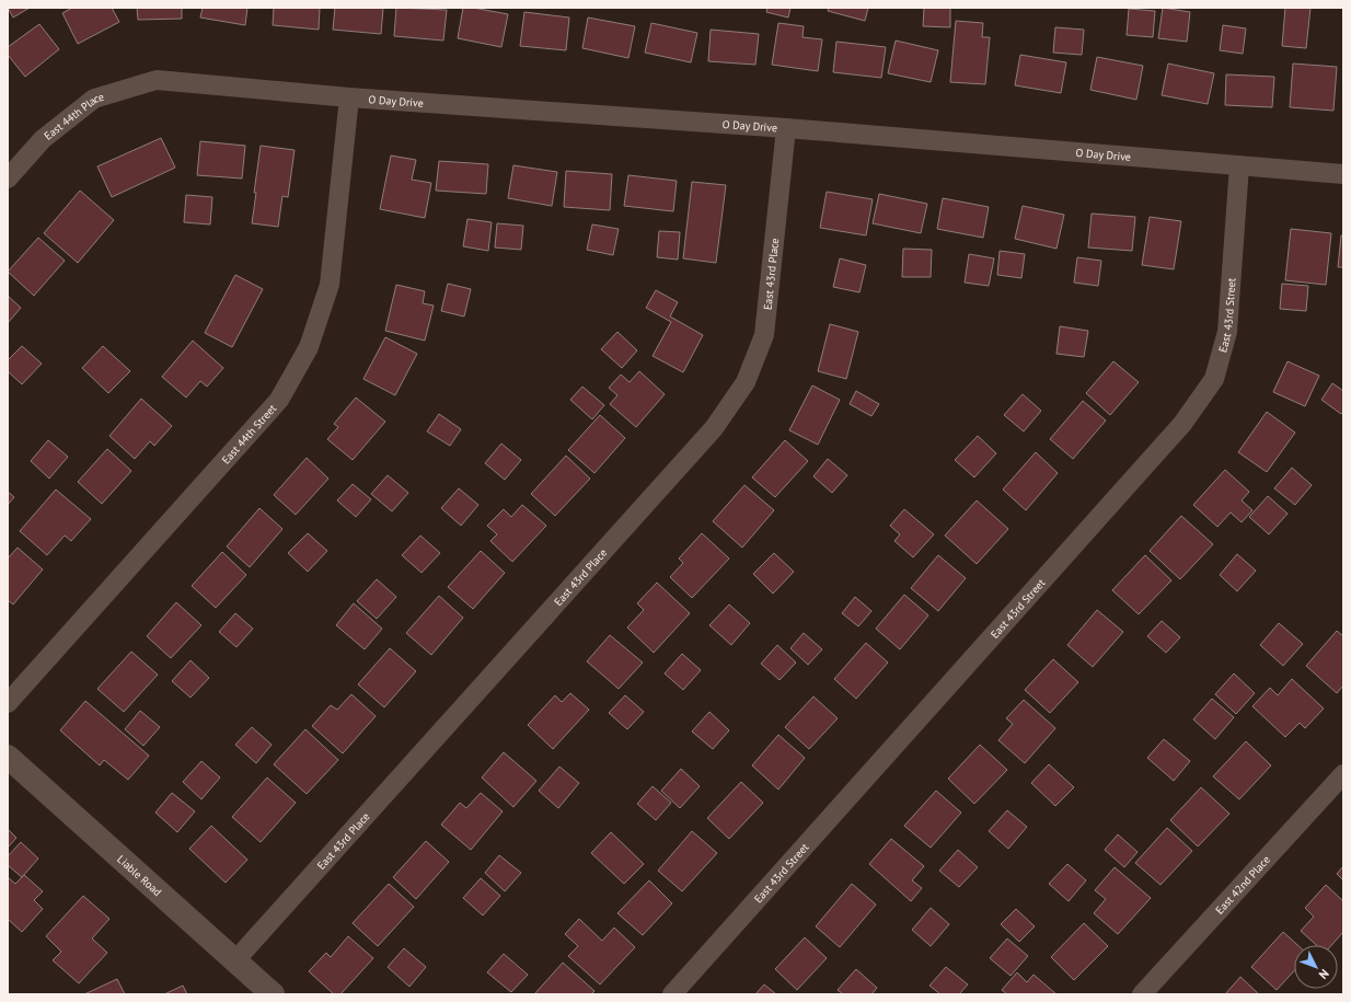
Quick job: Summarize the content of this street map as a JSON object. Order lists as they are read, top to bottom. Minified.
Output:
{"streets":{"street":["O Day Drive","East 44th Place","East 43rd Place","East 43rd Street","East 44th Street","Liable Road","East 42nd Place"]},"crossings":[["O Day Drive","East 44th Place"],["O Day Drive","East 43rd Place"],["O Day Drive","East 43rd Street"],["O Day Drive","East 44th Street"],["East 43rd Place","Liable Road"]],"north":"bottom right"}
